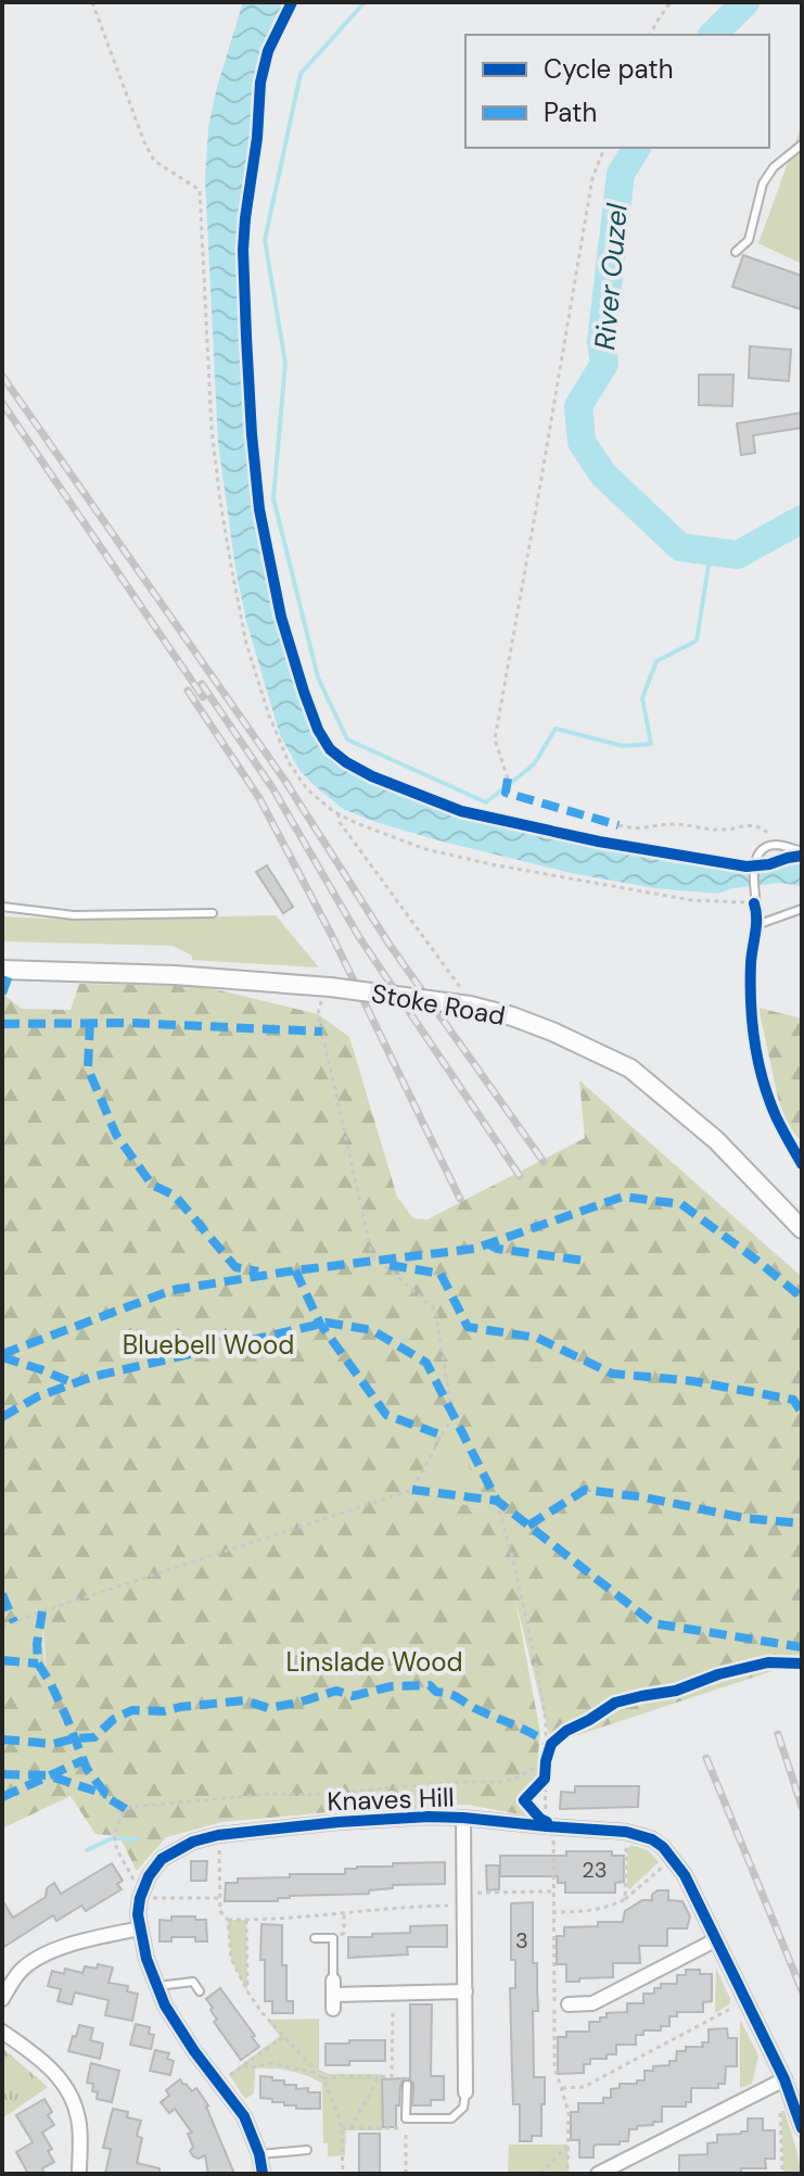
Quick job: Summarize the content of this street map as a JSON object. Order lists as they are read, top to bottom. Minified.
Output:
{"streets":{"street":["Stoke Road","Knaves Hill"]},"water":["River Ouzel"],"parks":["Bluebell Wood","Linslade Wood"],"house_numbers":["23","3"],"legend":["Cycle path","Path"]}
